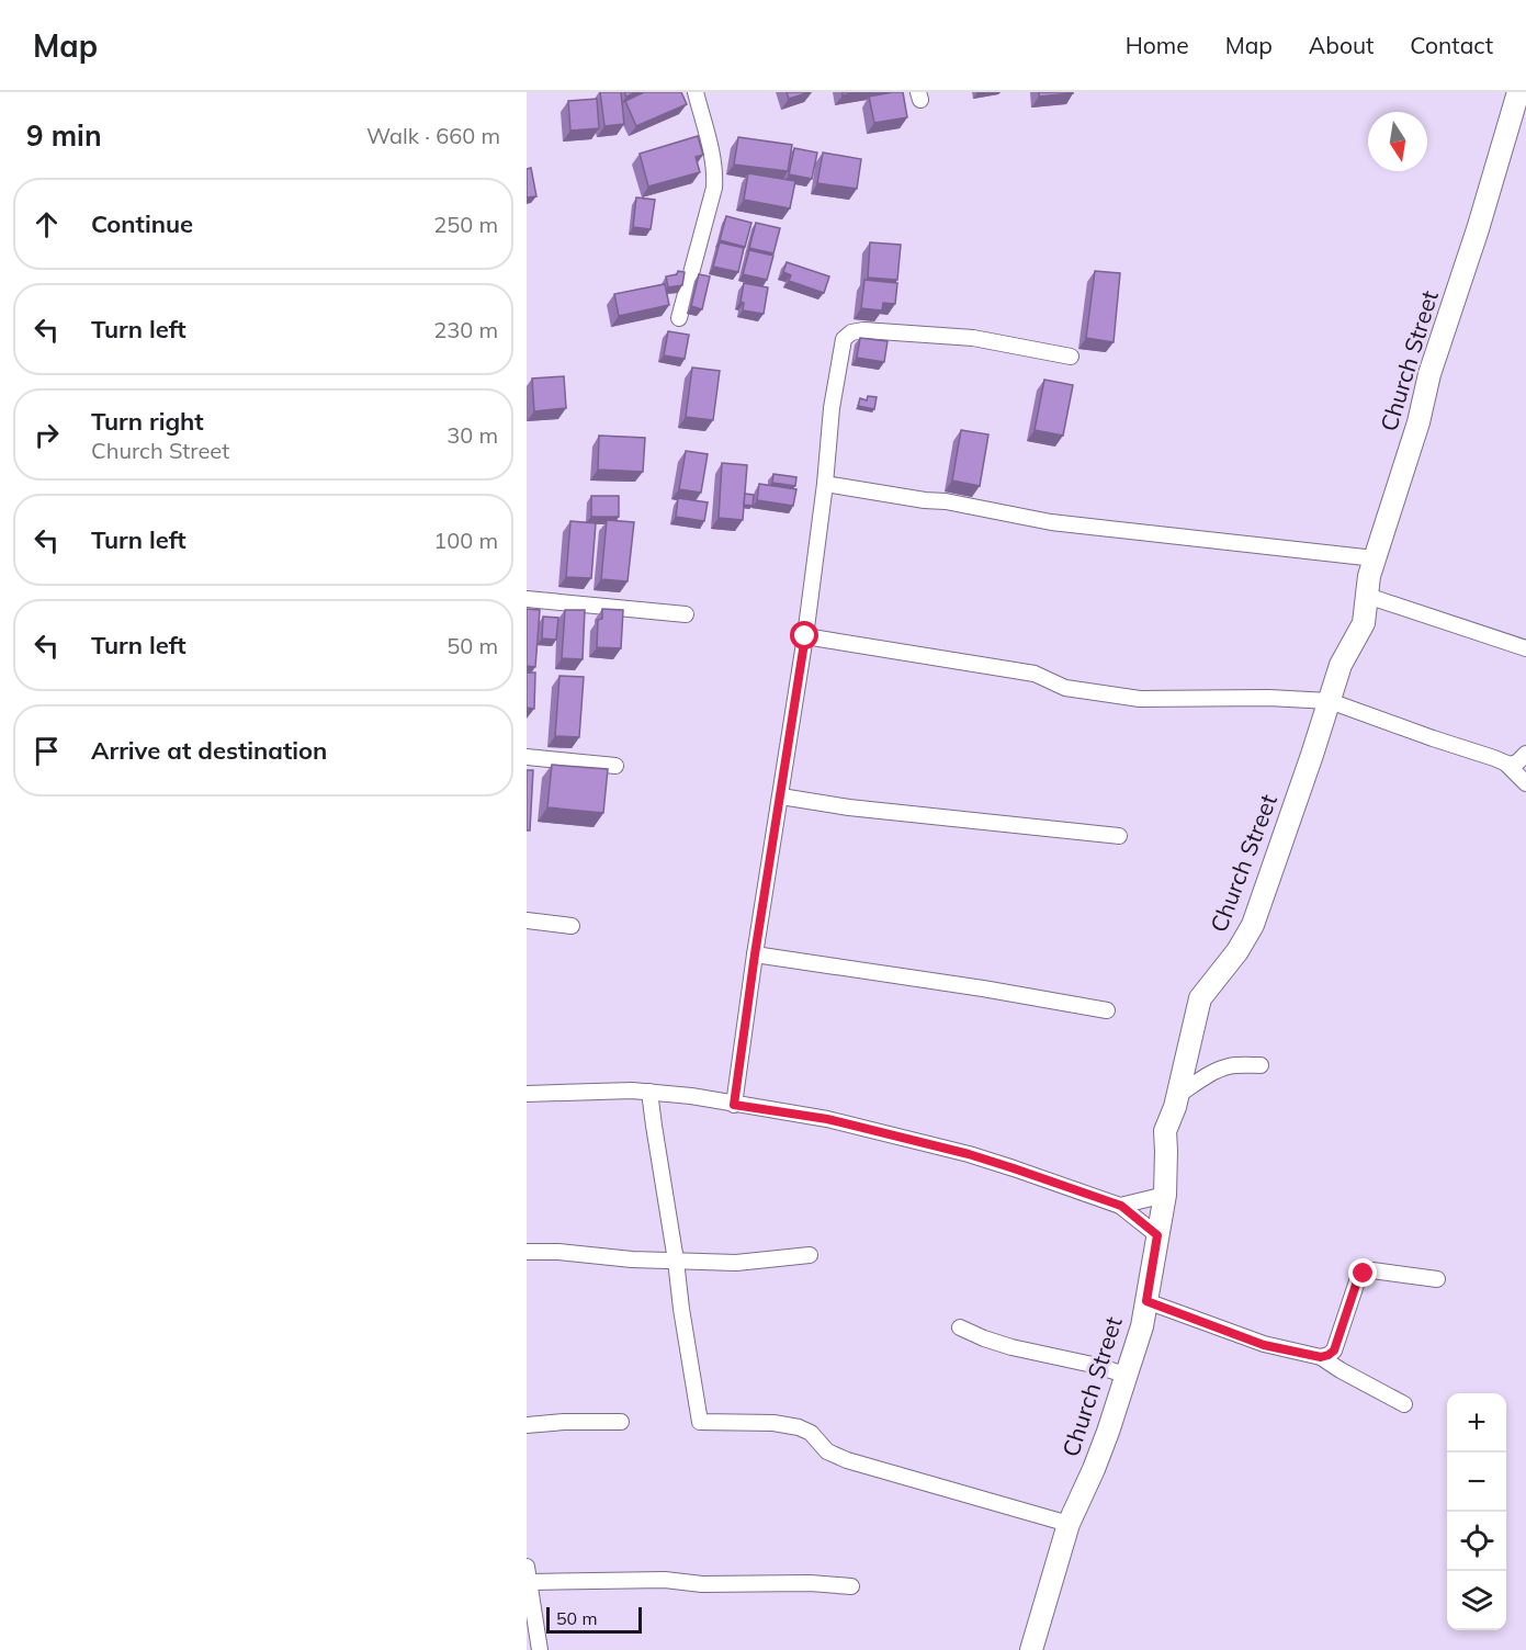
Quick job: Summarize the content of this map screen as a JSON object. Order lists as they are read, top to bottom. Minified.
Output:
{"streets":{"street":["Church Street"]},"scale_bar":"50 m","north":"bottom","page":{"header":"Map","nav":["Home","Map","About","Contact"],"heading":["9 min","Walk · 660 m"],"list":[["Continue","250 m"],["Turn left","230 m"],["Turn right","Church Street","30 m"],["Turn left","100 m"],["Turn left","50 m"],"Arrive at destination"],"map_buttons":["+","−"],"scale":"50 m"}}
